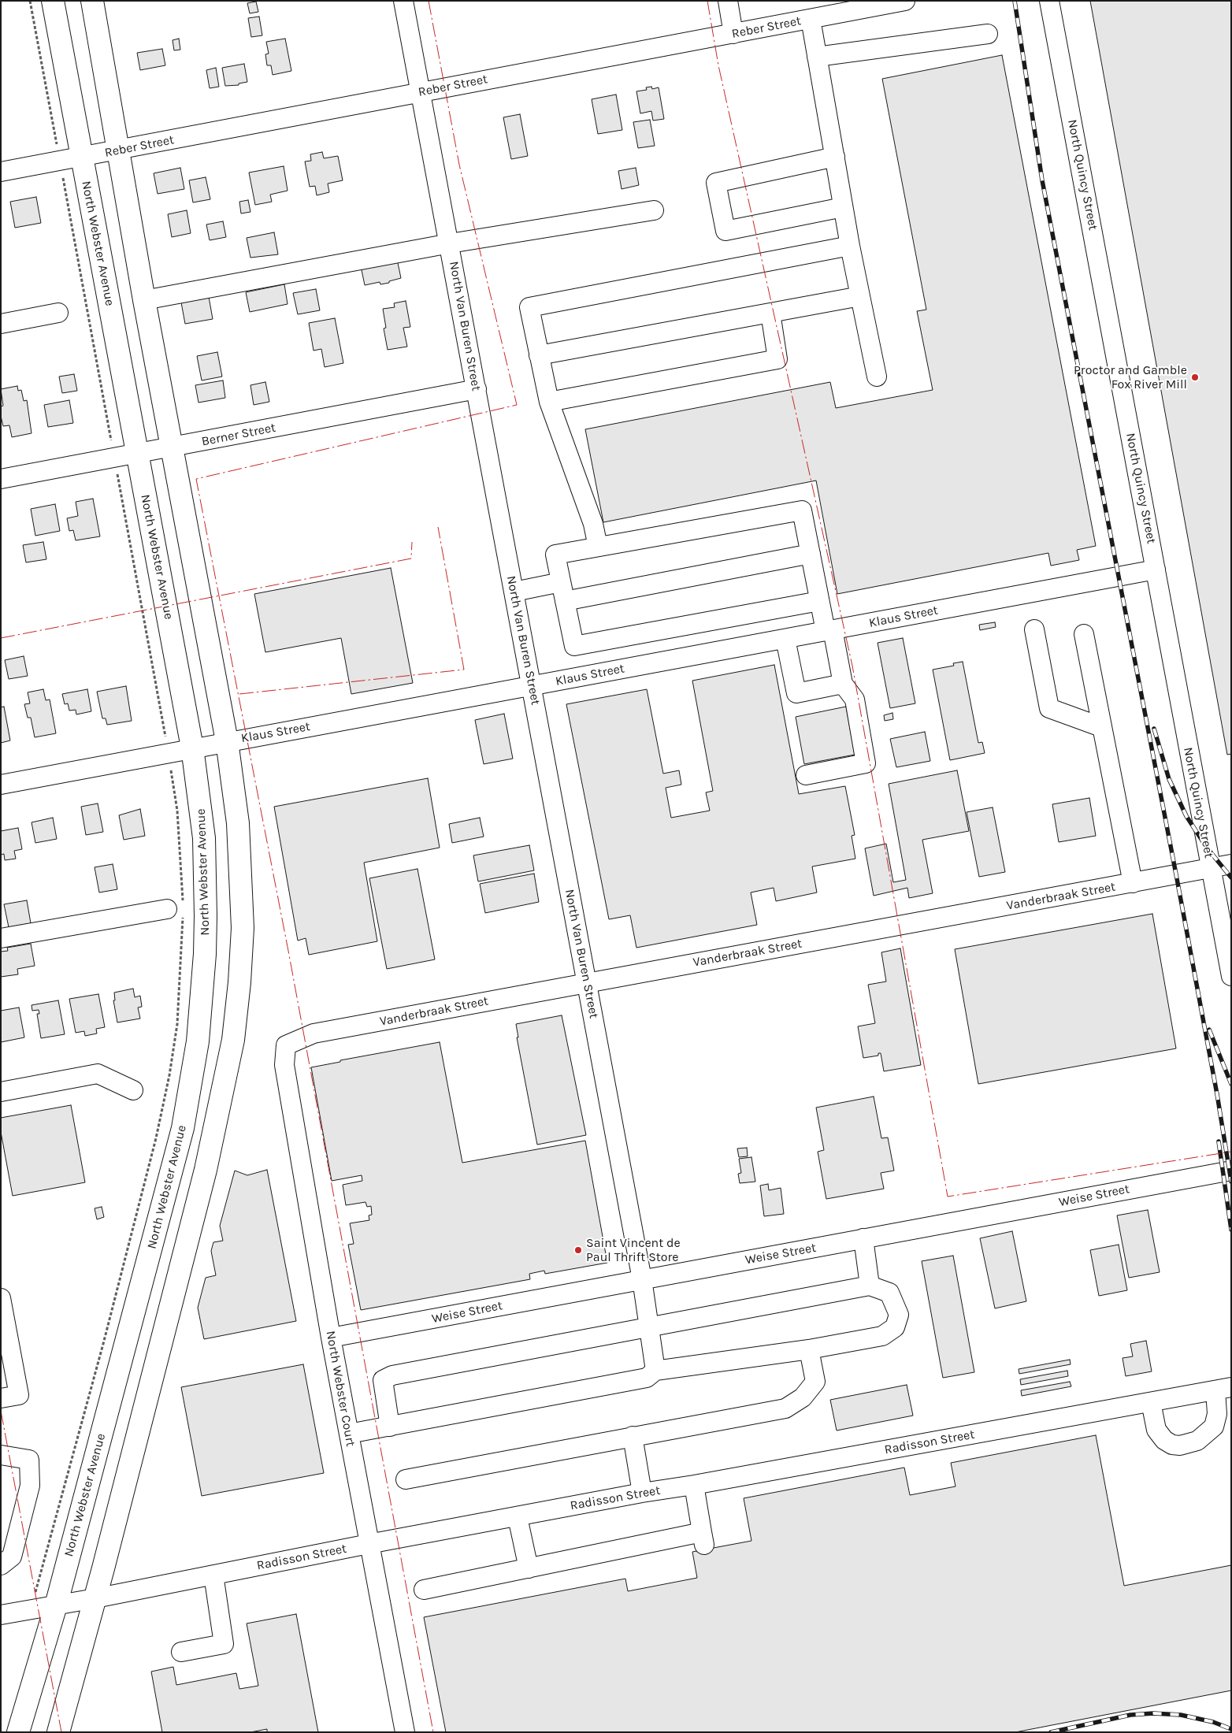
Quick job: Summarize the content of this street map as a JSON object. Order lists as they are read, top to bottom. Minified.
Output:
{"streets":{"main road":["North Webster Avenue"],"street":["Reber Street","North Quincy Street","North Van Buren Street","Berner Street","Klaus Street","Vanderbraak Street","Weise Street","North Webster Court","Radisson Street"]},"crossings":[["Reber Street","North Webster Avenue"],["Reber Street","North Van Buren Street"],["North Quincy Street","Klaus Street"],["North Quincy Street","Vanderbraak Street"],["North Webster Avenue","Berner Street"],["North Webster Avenue","Klaus Street"],["North Webster Avenue","Radisson Street"],["North Van Buren Street","Berner Street"],["North Van Buren Street","Klaus Street"],["North Van Buren Street","Vanderbraak Street"],["North Van Buren Street","Weise Street"],["Vanderbraak Street","North Webster Court"],["Weise Street","North Webster Court"],["North Webster Court","Radisson Street"]],"places":["Proctor and Gamble Fox River Mill","Saint Vincent de Paul Thrift Store"]}
